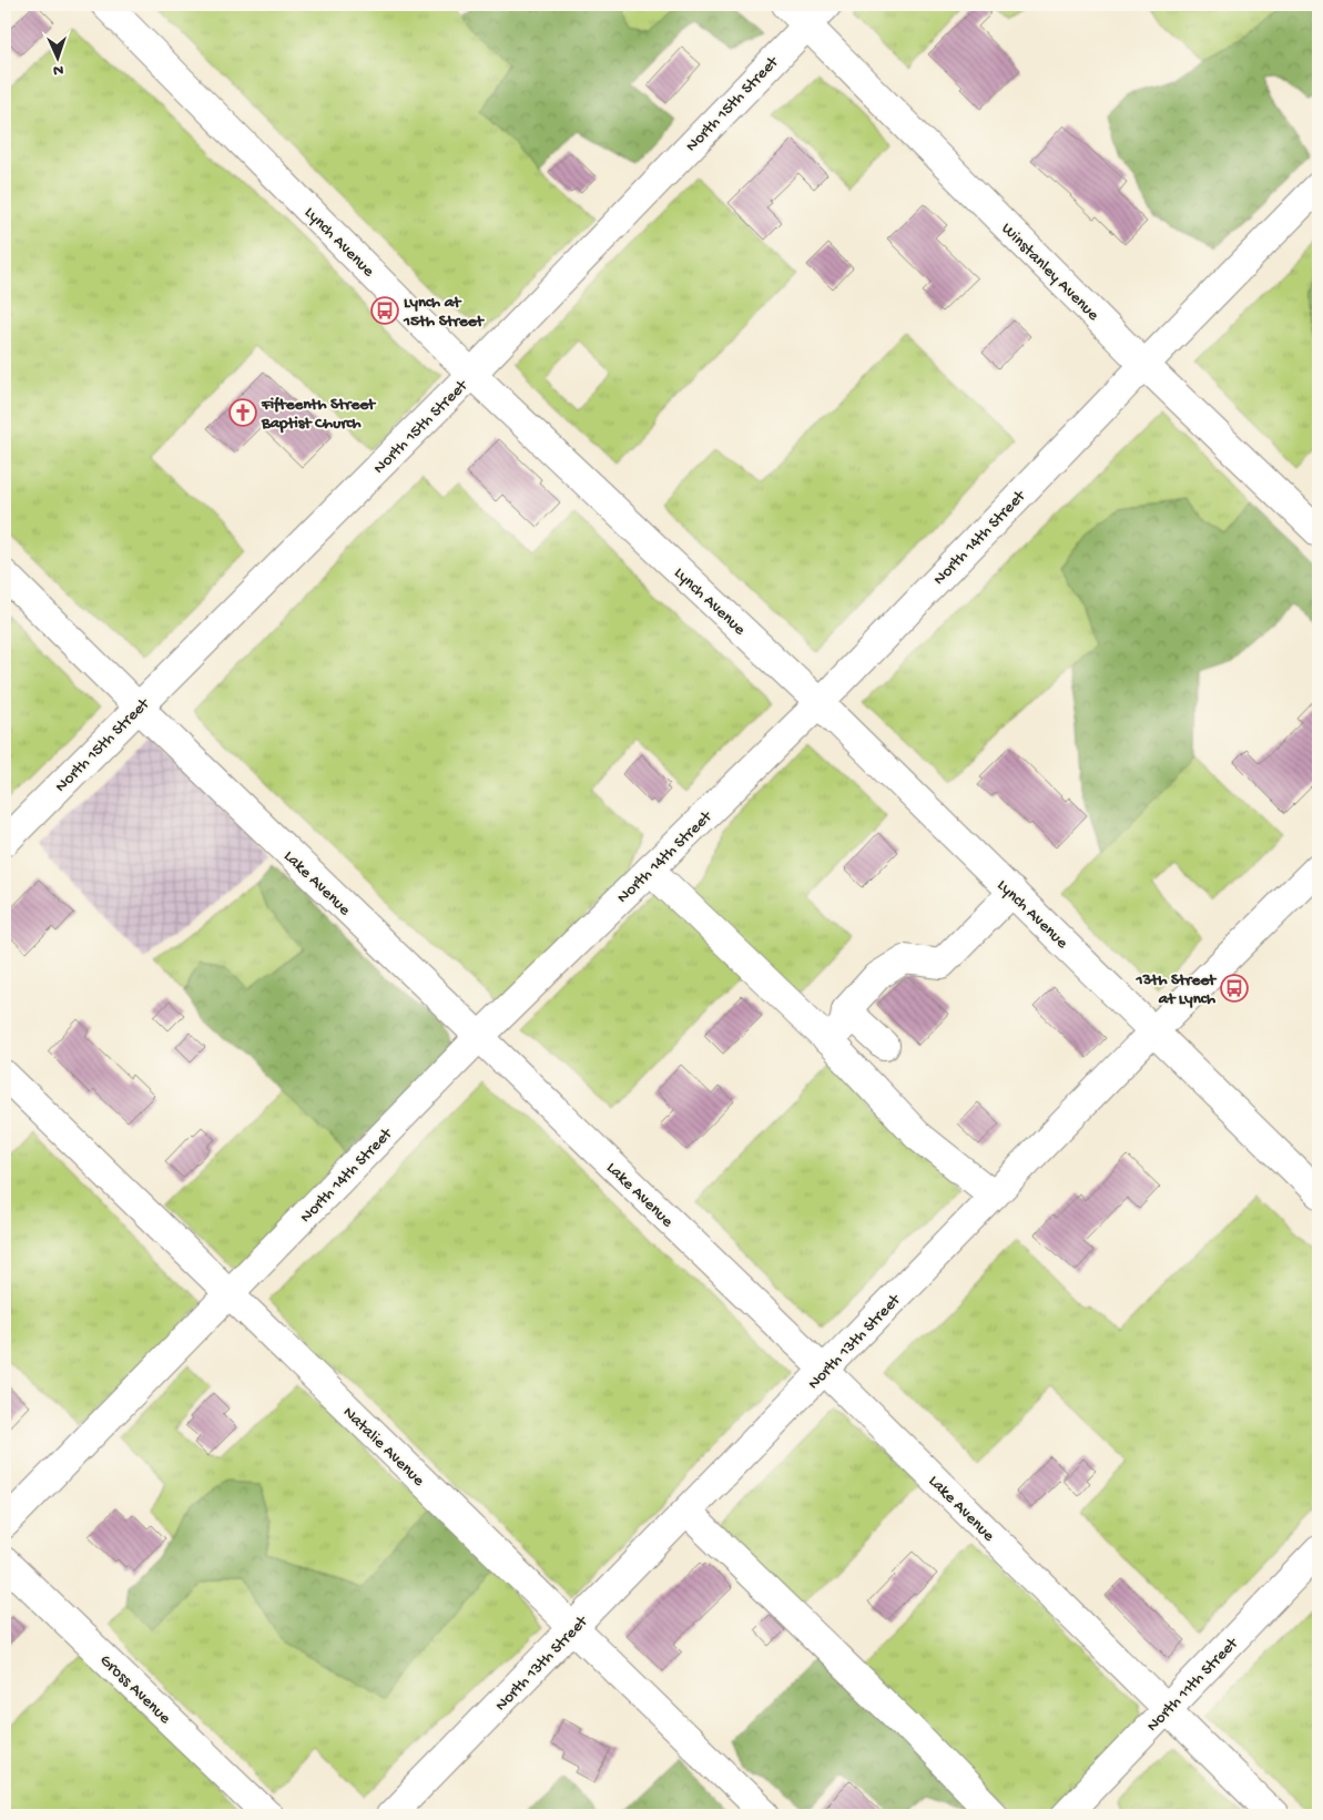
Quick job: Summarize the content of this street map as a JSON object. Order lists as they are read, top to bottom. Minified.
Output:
{"streets":{"street":["North 15th Street","Lynch Avenue","Winstanley Avenue","North 14th Street","Lake Avenue","North 13th Street","Natalie Avenue","North 11th Street","Gross Avenue"]},"crossings":[["North 15th Street","Lynch Avenue"],["North 15th Street","Winstanley Avenue"],["North 15th Street","Lake Avenue"],["Lynch Avenue","North 14th Street"],["Lynch Avenue","North 13th Street"],["Winstanley Avenue","North 14th Street"],["North 14th Street","Lake Avenue"],["North 14th Street","Natalie Avenue"],["Lake Avenue","North 13th Street"],["Lake Avenue","North 11th Street"],["North 13th Street","Natalie Avenue"]],"places":{"bus stop":["Lynch at 15th Street","13th Street at Lynch"],"church":["Fifteenth Street Baptist Church"]},"north":"bottom"}
